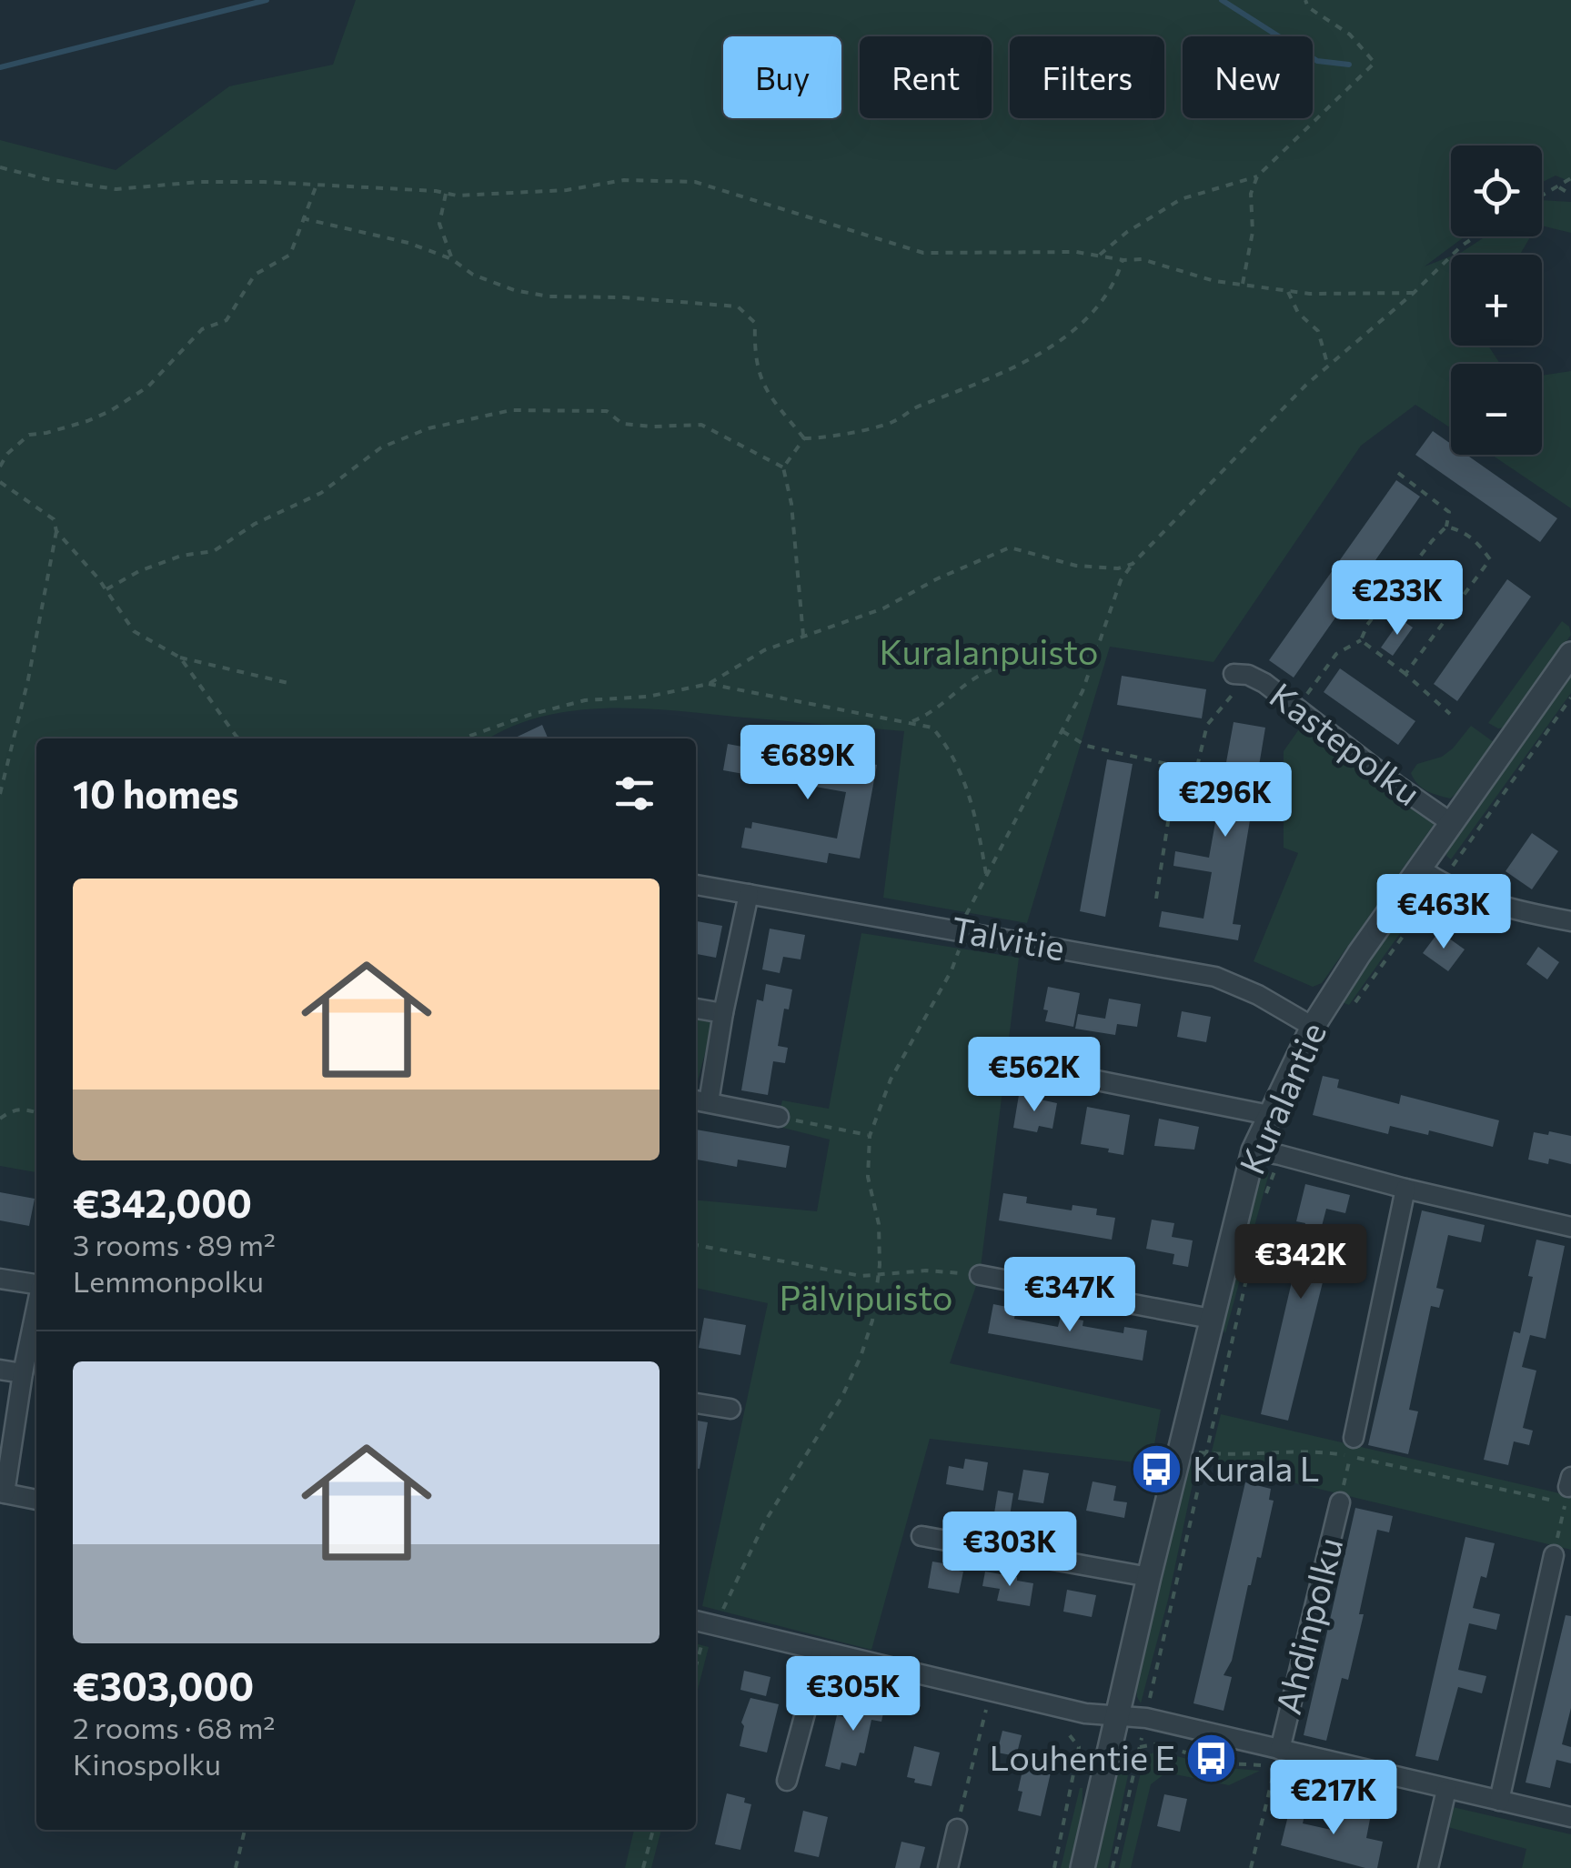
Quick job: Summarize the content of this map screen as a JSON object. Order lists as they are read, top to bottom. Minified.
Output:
{"streets":{"street":["Kastepolku","Talvitie","Kuralantie","Ahdinpolku"]},"crossings":[["Kastepolku","Kuralantie"],["Talvitie","Kuralantie"]],"parks":["Kuralanpuisto","Pälvipuisto"],"places":{"bus stop":["Kurala L","Louhentie E"]},"page":{"chip":["Buy","Rent","Filters","New"],"map_buttons":["+","−"],"price":["€233K","€689K","€296K","€463K","€562K","€342K","€347K","€303K","€305K","€217K"],"heading":"10 homes","list":[{"name":"€342,000","note":"3 rooms · 89 m² · Lemmonpolku"},{"name":"€303,000","note":"2 rooms · 68 m² · Kinospolku"}]}}
